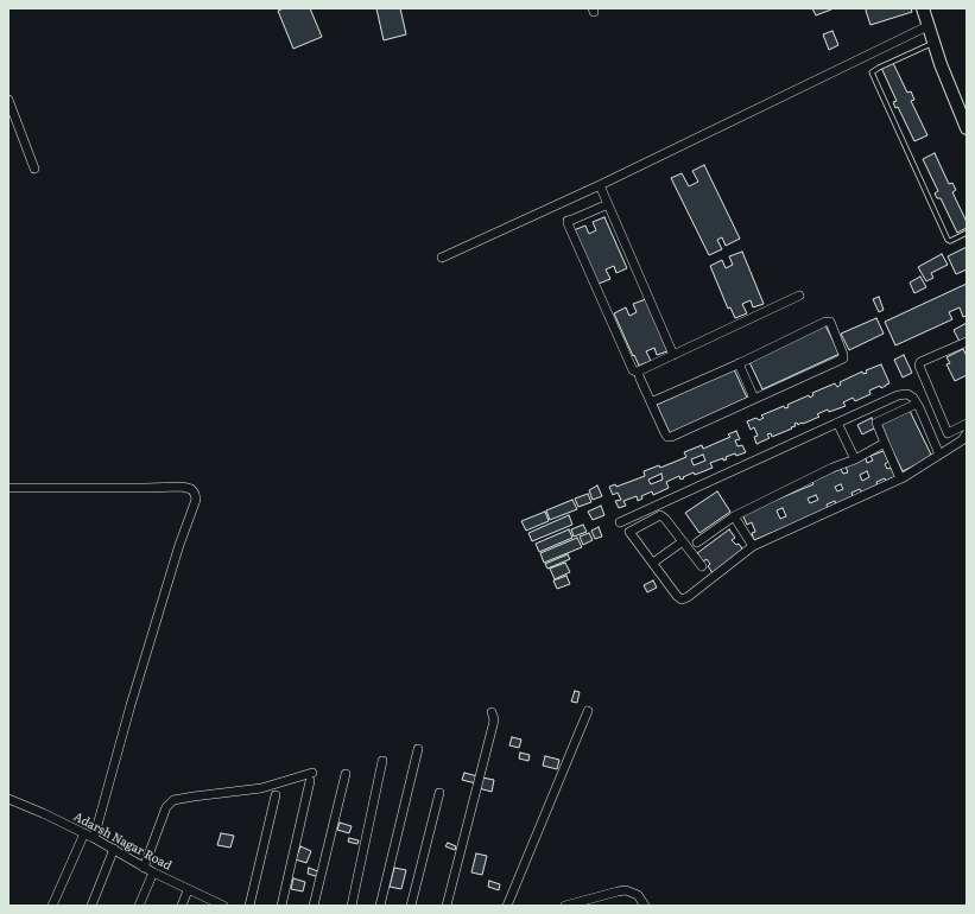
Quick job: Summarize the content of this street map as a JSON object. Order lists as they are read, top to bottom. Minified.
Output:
{"streets":{"street":["Adarsh Nagar Road"]}}
